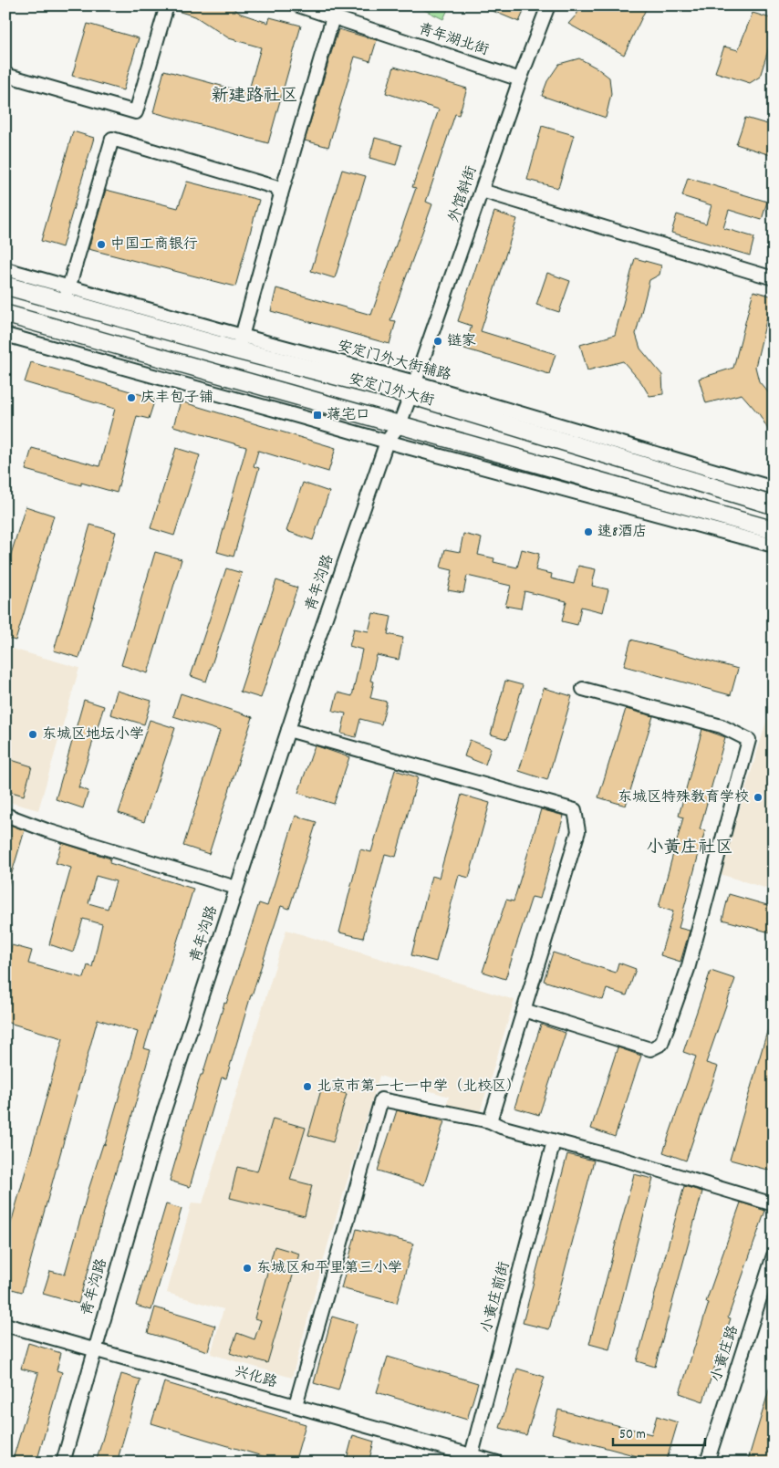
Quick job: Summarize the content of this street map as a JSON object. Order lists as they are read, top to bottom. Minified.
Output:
{"streets":{"main road":["安定门外大街"],"street":["青年湖北街","外馆斜街","安定门外大街辅路","青年沟路","小黄庄前街","小黄庄路","兴化路"]},"crossings":[["青年湖北街","外馆斜街"],["外馆斜街","安定门外大街辅路"],["外馆斜街","安定门外大街"],["外馆斜街","青年沟路"],["安定门外大街辅路","安定门外大街"],["安定门外大街","青年沟路"],["青年沟路","兴化路"],["小黄庄前街","兴化路"]],"districts":["新建路社区","小黄庄社区"],"places":{"other":["中国工商银行","链家","庆丰包子铺","速8酒店","东城区地坛小学","东城区特殊教育学校","北京市第一七一中学（北校区）","东城区和平里第三小学"],"transit":["蒋宅口"]},"scale_bar":"50 m"}
